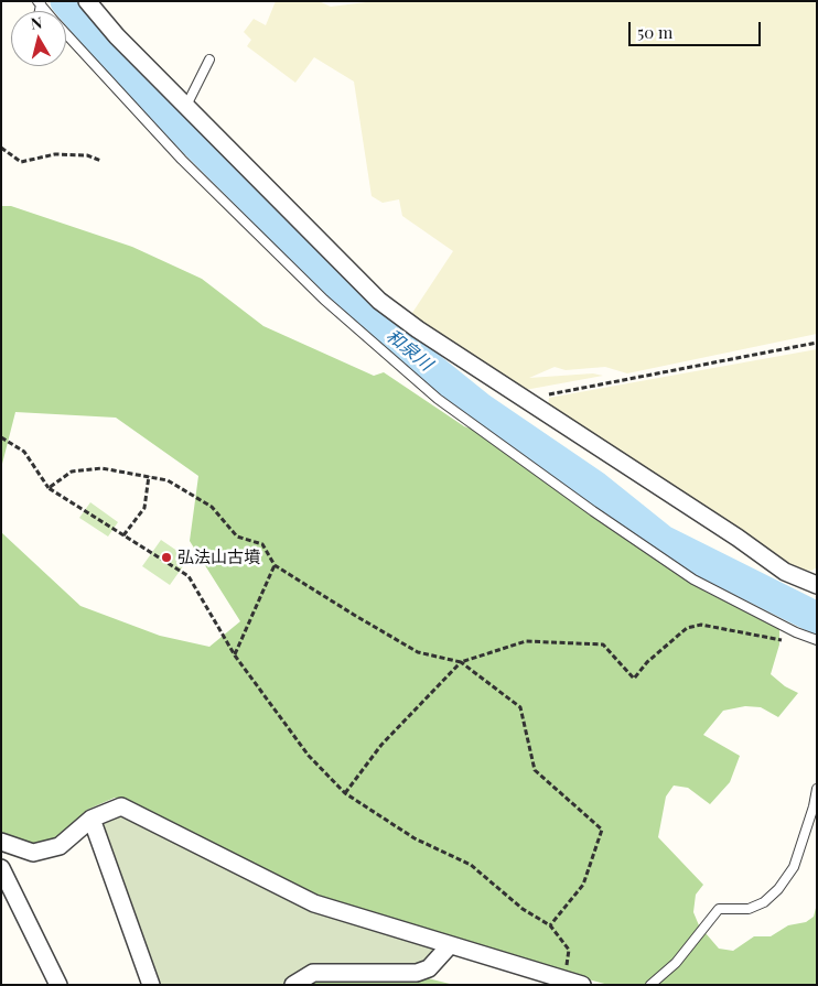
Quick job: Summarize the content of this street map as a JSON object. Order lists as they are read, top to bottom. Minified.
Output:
{"water":["和泉川"],"places":["弘法山古墳"],"scale_bar":"50 m","north":"top"}
